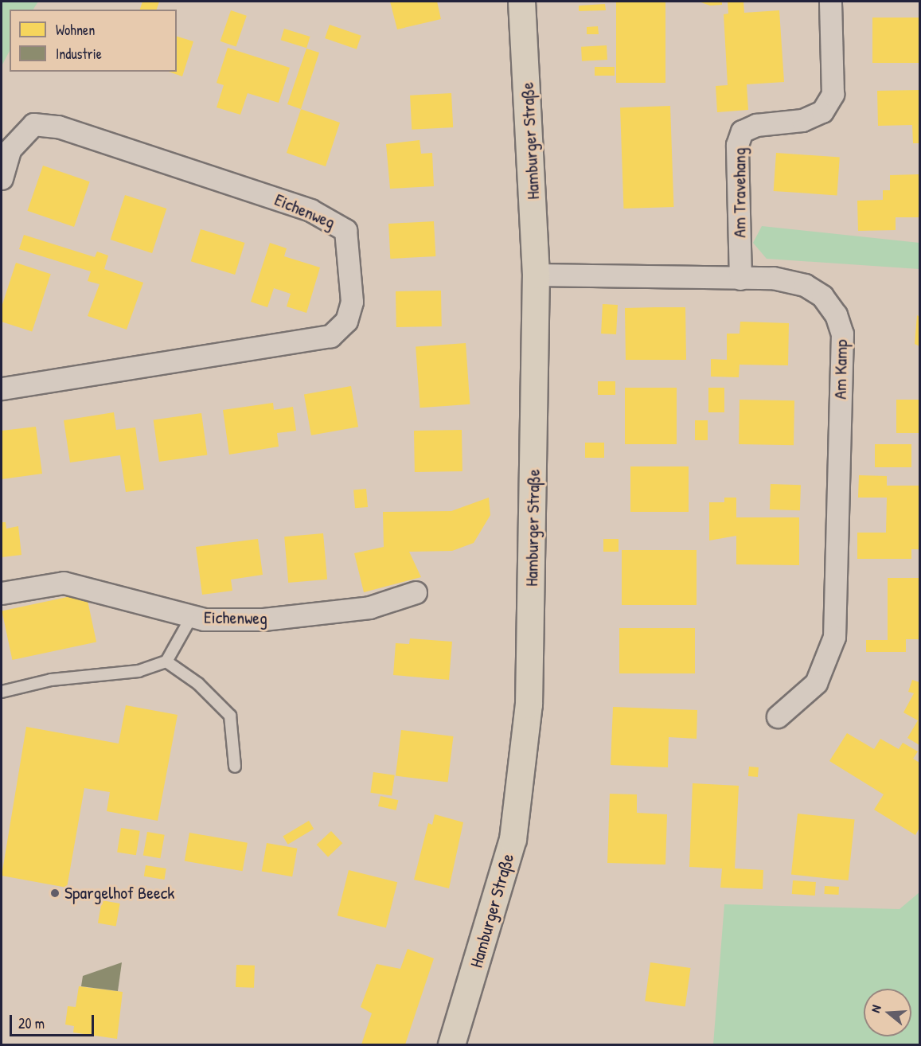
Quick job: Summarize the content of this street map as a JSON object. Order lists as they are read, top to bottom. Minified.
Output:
{"streets":{"main road":["Hamburger Straße"],"street":["Am Travehang","Eichenweg","Am Kamp"]},"crossings":[["Hamburger Straße","Am Kamp"],["Am Travehang","Am Kamp"]],"places":["Spargelhof Beeck"],"legend":["Wohnen","Industrie"],"scale_bar":"20 m","north":"left"}
